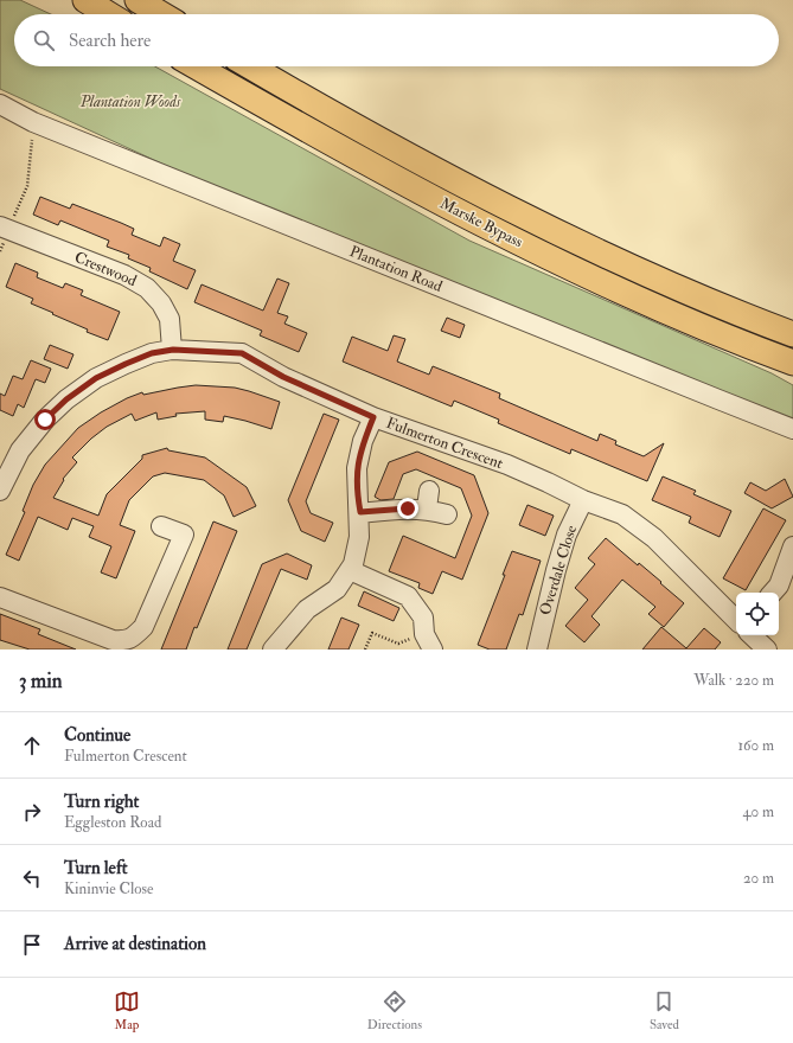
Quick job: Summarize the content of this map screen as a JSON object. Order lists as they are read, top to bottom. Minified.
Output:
{"streets":{"main road":["Marske Bypass"],"street":["Crestwood","Plantation Road","Fulmerton Crescent","Overdale Close"]},"crossings":[["Crestwood","Fulmerton Crescent"],["Fulmerton Crescent","Overdale Close"]],"parks":["Plantation Woods"],"page":{"search":"Search here","heading":["3 min","Walk · 220 m"],"list":[["Continue","Fulmerton Crescent","160 m"],["Turn right","Eggleston Road","40 m"],["Turn left","Kininvie Close","20 m"],"Arrive at destination"],"nav":["Map","Directions","Saved"]}}
